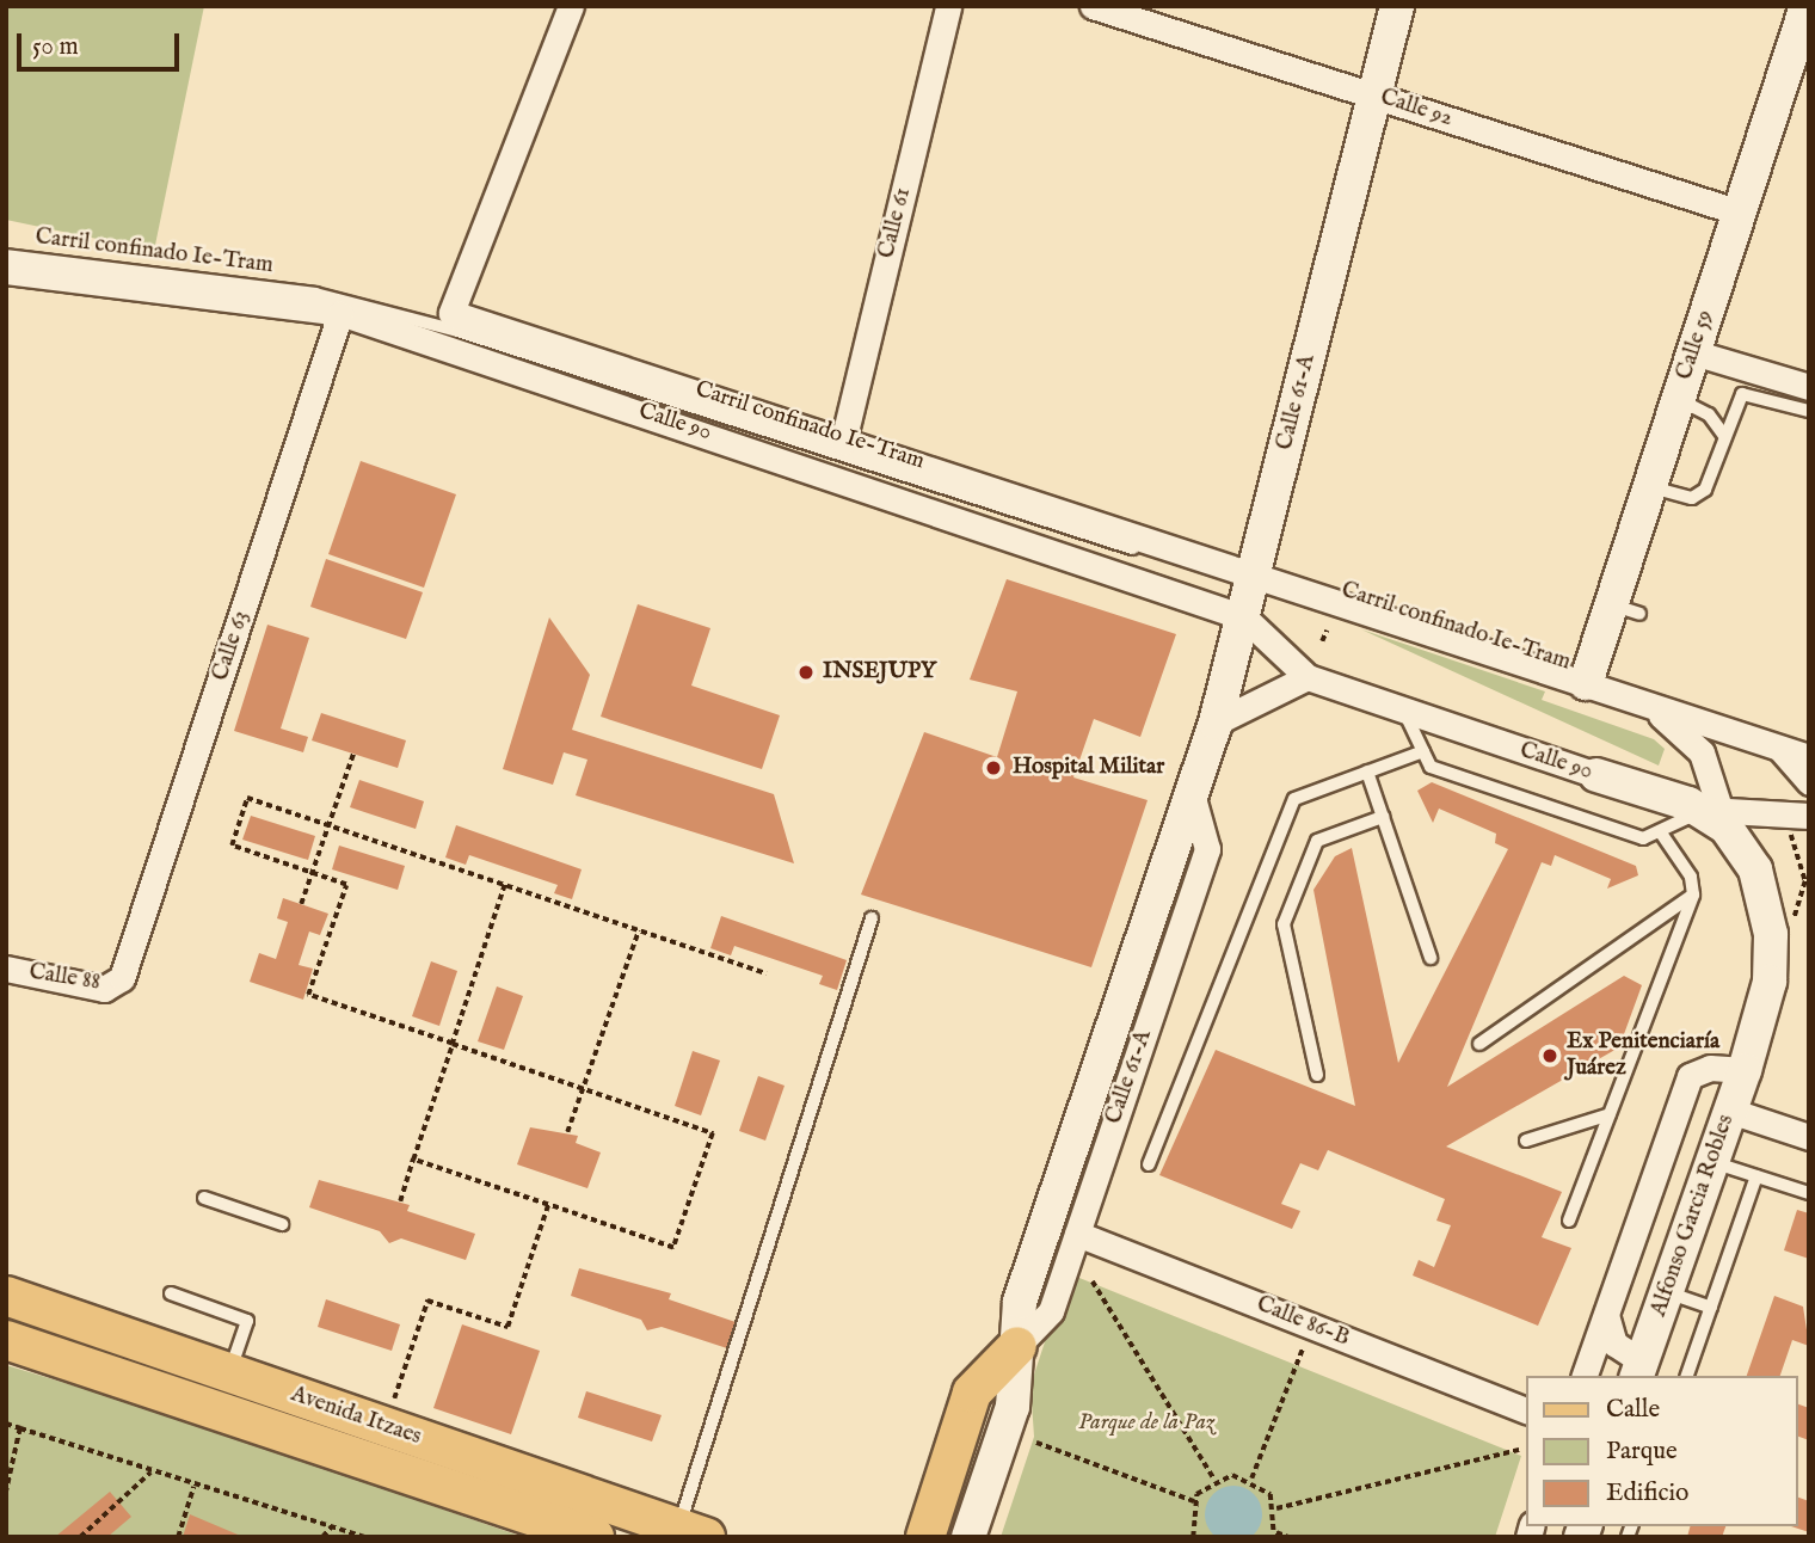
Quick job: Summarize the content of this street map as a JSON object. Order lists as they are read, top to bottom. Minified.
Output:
{"streets":{"main road":["Avenida Itzaes"],"street":["Calle 92","Calle 61","Calle 59","Calle 61-A","Calle 90","Calle 63","Calle 88","Alfonso Garcia Robles","Calle 86-B"],"lane":["Carril confinado Ie-Tram"]},"crossings":[["Calle 92","Calle 59"],["Calle 92","Calle 61-A"],["Calle 61","Calle 90"],["Carril confinado Ie-Tram","Calle 61-A"],["Carril confinado Ie-Tram","Calle 90"],["Calle 59","Calle 90"],["Calle 61-A","Calle 90"],["Calle 61-A","Calle 86-B"],["Calle 90","Calle 63"],["Calle 90","Alfonso Garcia Robles"],["Calle 63","Calle 88"]],"parks":["Parque de la Paz"],"places":["INSEJUPY","Hospital Militar","Ex Penitenciaría Juárez"],"legend":["Calle","Parque","Edificio"],"scale_bar":"50 m"}
